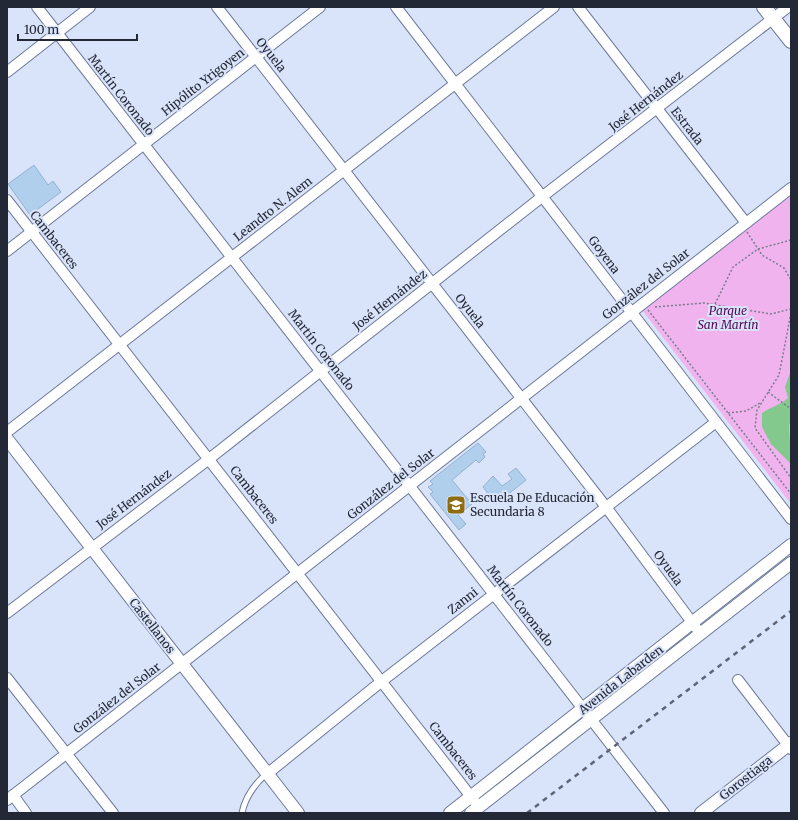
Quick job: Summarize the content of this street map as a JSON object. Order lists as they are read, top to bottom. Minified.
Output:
{"streets":{"street":["Oyuela","Hipólito Yrigoyen","Martín Coronado","José Hernández","Estrada","Leandro N. Alem","Cambaceres","Goyena","González del Solar","Zanni","Castellanos","Avenida Labarden","Gorostiaga"]},"crossings":[["Oyuela","Hipólito Yrigoyen"],["Oyuela","José Hernández"],["Oyuela","Leandro N. Alem"],["Oyuela","González del Solar"],["Oyuela","Zanni"],["Oyuela","Avenida Labarden"],["Hipólito Yrigoyen","Martín Coronado"],["Hipólito Yrigoyen","Cambaceres"],["Martín Coronado","José Hernández"],["Martín Coronado","Leandro N. Alem"],["Martín Coronado","González del Solar"],["Martín Coronado","Zanni"],["Martín Coronado","Avenida Labarden"],["José Hernández","Estrada"],["José Hernández","Cambaceres"],["José Hernández","Goyena"],["José Hernández","Castellanos"],["Estrada","González del Solar"],["Leandro N. Alem","Cambaceres"],["Leandro N. Alem","Goyena"],["Cambaceres","González del Solar"],["Cambaceres","Zanni"],["Cambaceres","Avenida Labarden"],["Goyena","González del Solar"],["Goyena","Zanni"],["González del Solar","Castellanos"],["Zanni","Castellanos"]],"parks":["Parque San Martín"],"places":{"school or university":["Escuela De Educación Secundaria 8"]},"scale_bar":"100 m"}
